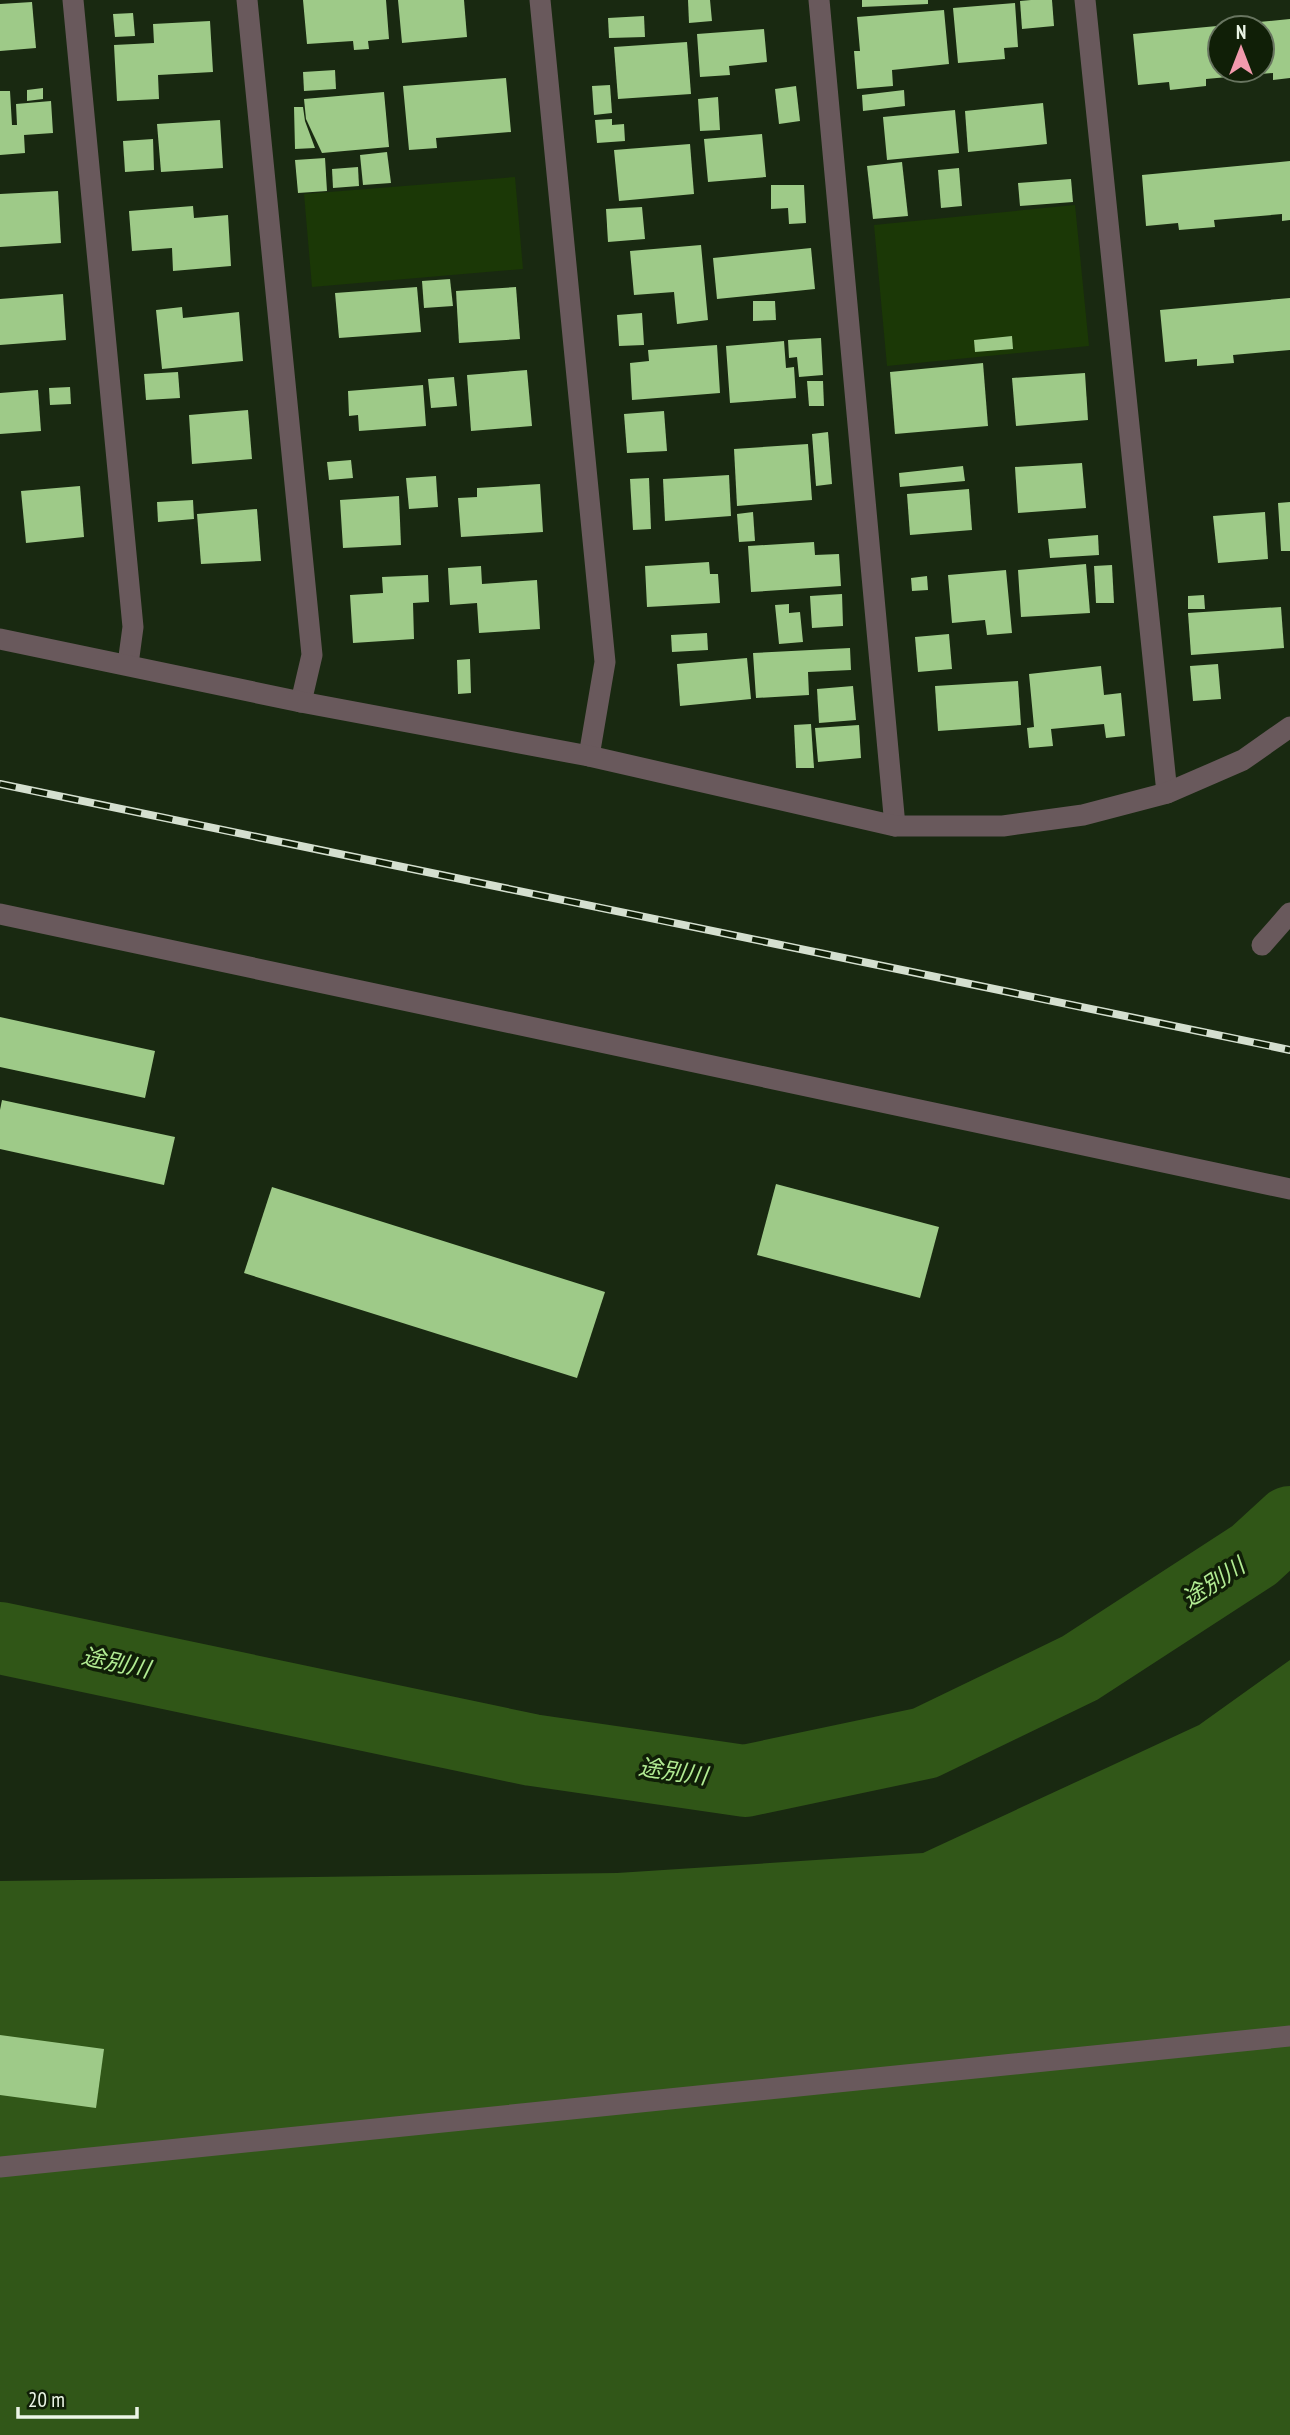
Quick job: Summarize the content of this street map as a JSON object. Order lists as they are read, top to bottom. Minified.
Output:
{"water":["途別川"],"scale_bar":"20 m","north":"top"}
